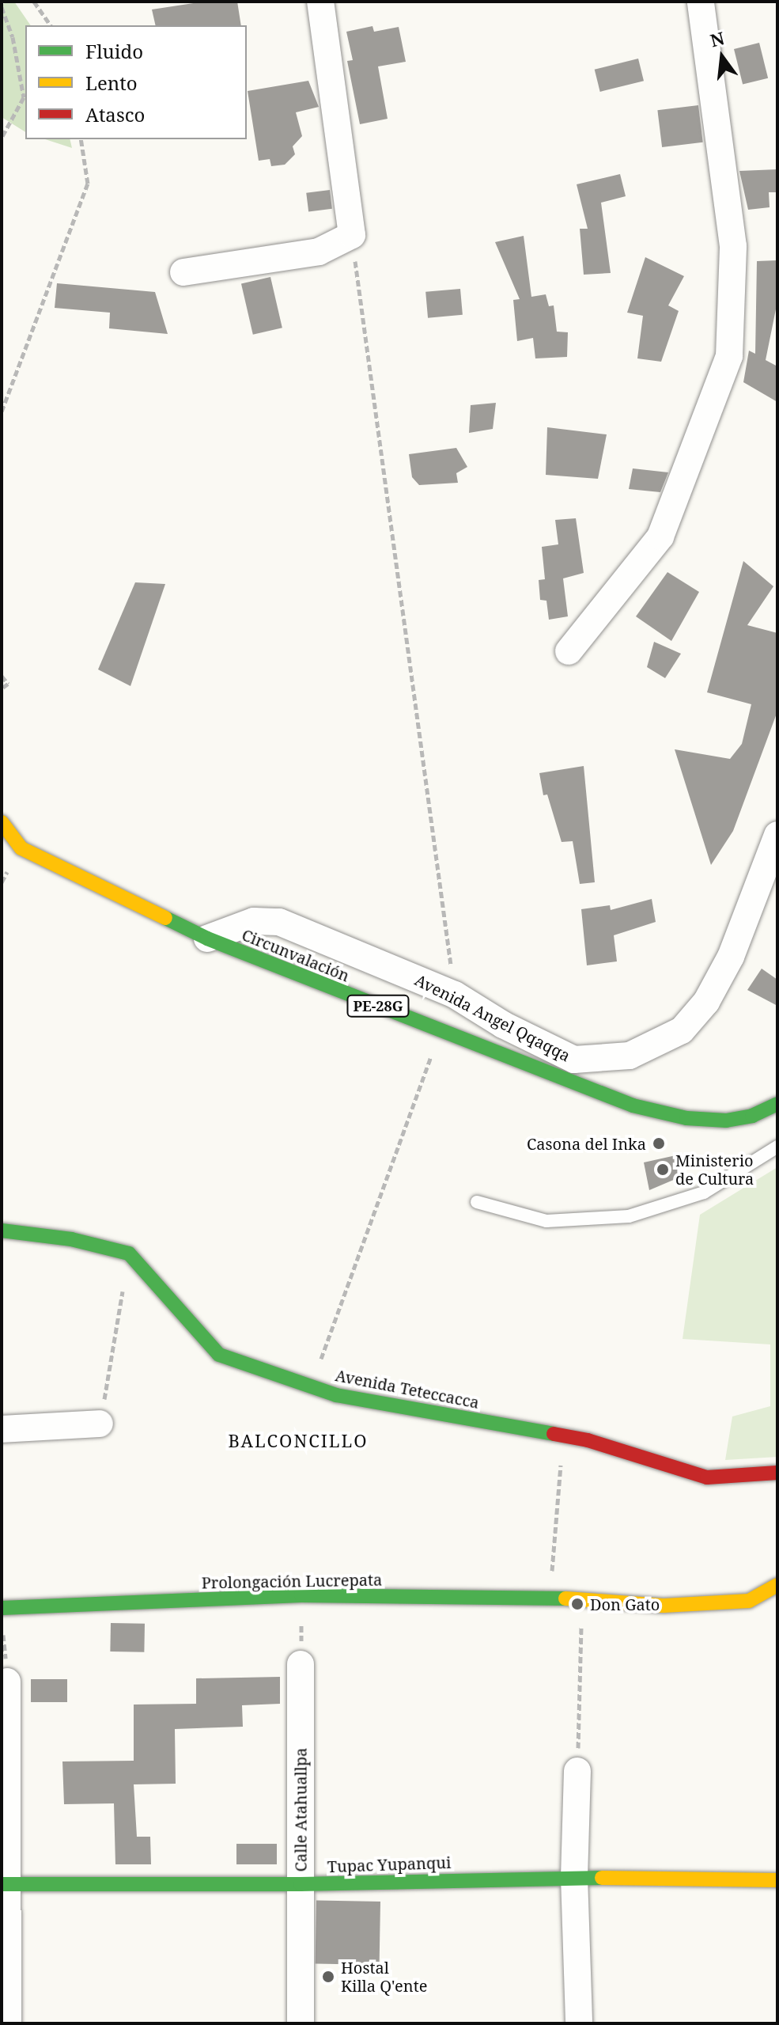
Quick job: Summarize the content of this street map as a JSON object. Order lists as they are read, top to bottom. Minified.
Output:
{"streets":{"main road":["Circunvalación","PE-28G","Avenida Teteccacca","Prolongación Lucrepata","Tupac Yupanqui"],"street":["Avenida Angel Qqaqqa","Calle Atahuallpa"]},"crossings":[["Circunvalación","Avenida Angel Qqaqqa"],["Calle Atahuallpa","Tupac Yupanqui"]],"districts":["BALCONCILLO"],"places":["Casona del Inka","Ministerio de Cultura","Don Gato","Hostal Killa Q'ente"],"legend":["Fluido","Lento","Atasco"],"north":"top"}
